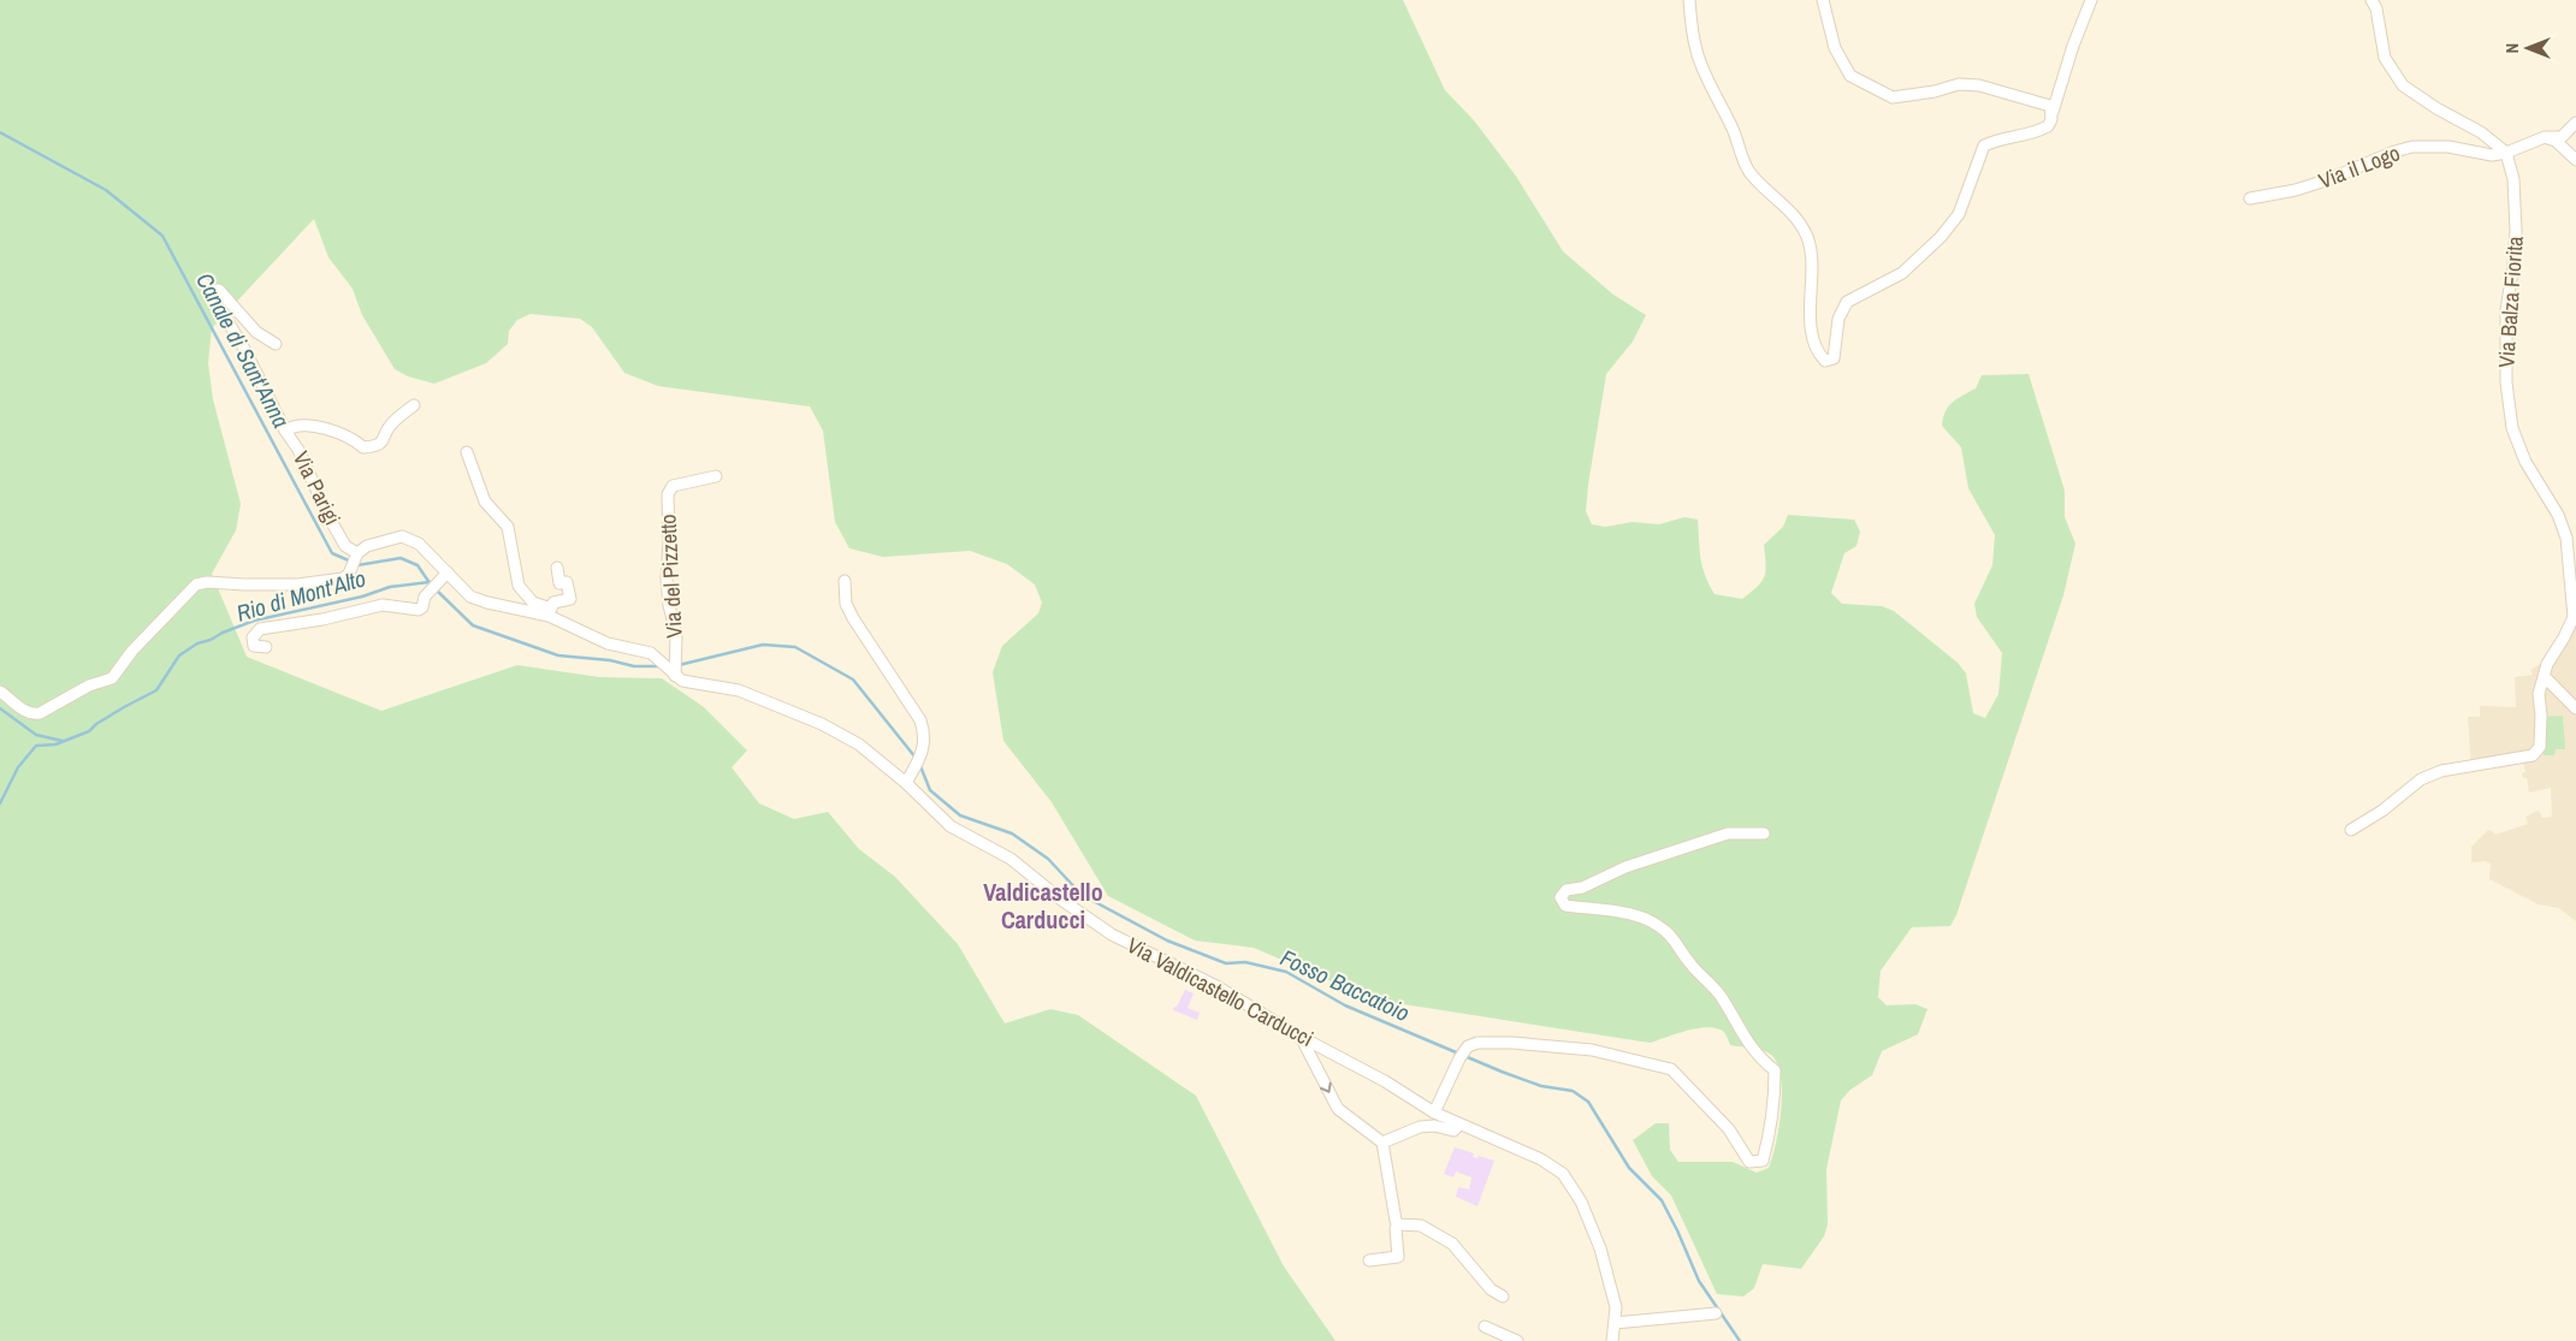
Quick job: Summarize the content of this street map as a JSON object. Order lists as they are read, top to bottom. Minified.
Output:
{"streets":{"street":["Via il Logo","Via Balza Fiorita","Via Parigi","Via del Pizzetto","Via Valdicastello Carducci"]},"crossings":[["Via il Logo","Via Balza Fiorita"],["Via Parigi","Via Valdicastello Carducci"],["Via del Pizzetto","Via Valdicastello Carducci"]],"districts":["Valdicastello Carducci"],"water":["Canale di Sant'Anna","Rio di Mont'Alto","Fosso Baccatoio"],"north":"left"}
